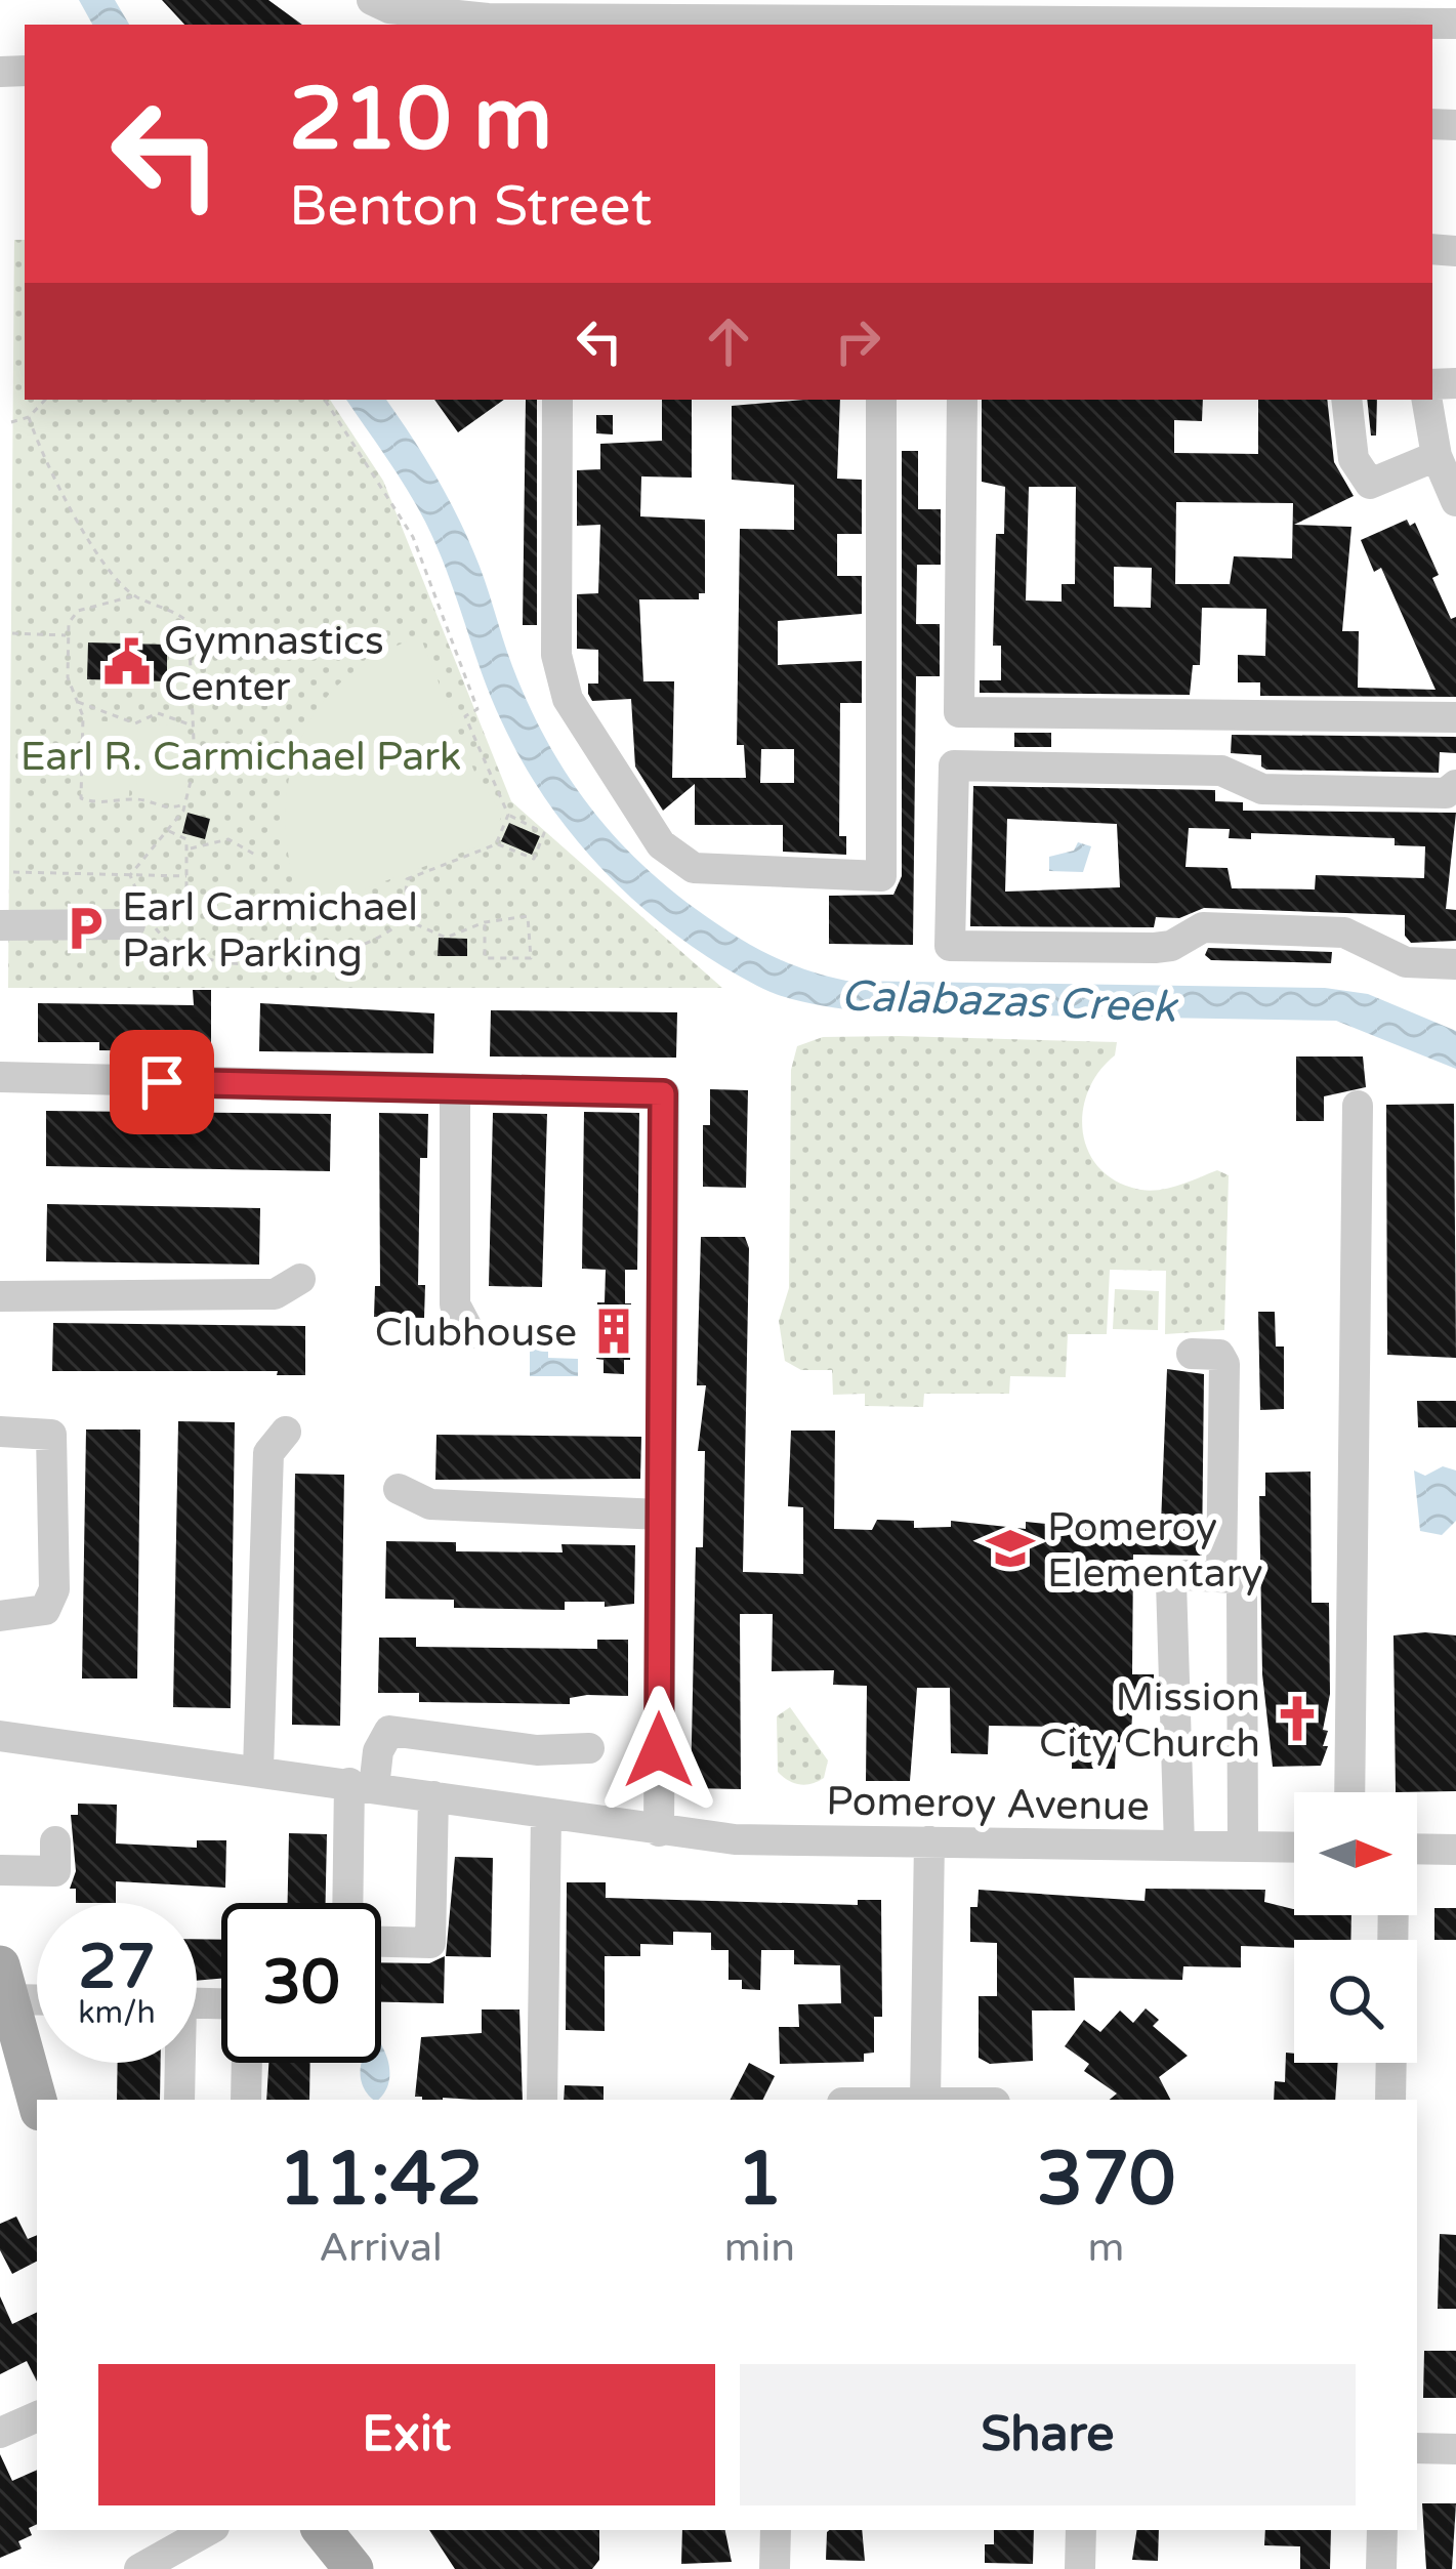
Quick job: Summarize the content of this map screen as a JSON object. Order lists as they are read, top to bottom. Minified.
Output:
{"streets":{"street":["Pomeroy Avenue"]},"water":["Calabazas Creek"],"parks":["Earl R. Carmichael Park"],"places":{"public building":["Gymnastics Center"],"parking":["Earl Carmichael Park Parking"],"building":["Clubhouse"],"school or university":["Pomeroy Elementary"],"church":["Mission City Church"]},"north":"right","page":{"turn":["210 m","Benton Street"],"speed":"27 km/h","limit":"30","eta":["11:42","Arrival","1","min","370","m"],"buttons":["Exit","Share"]}}
